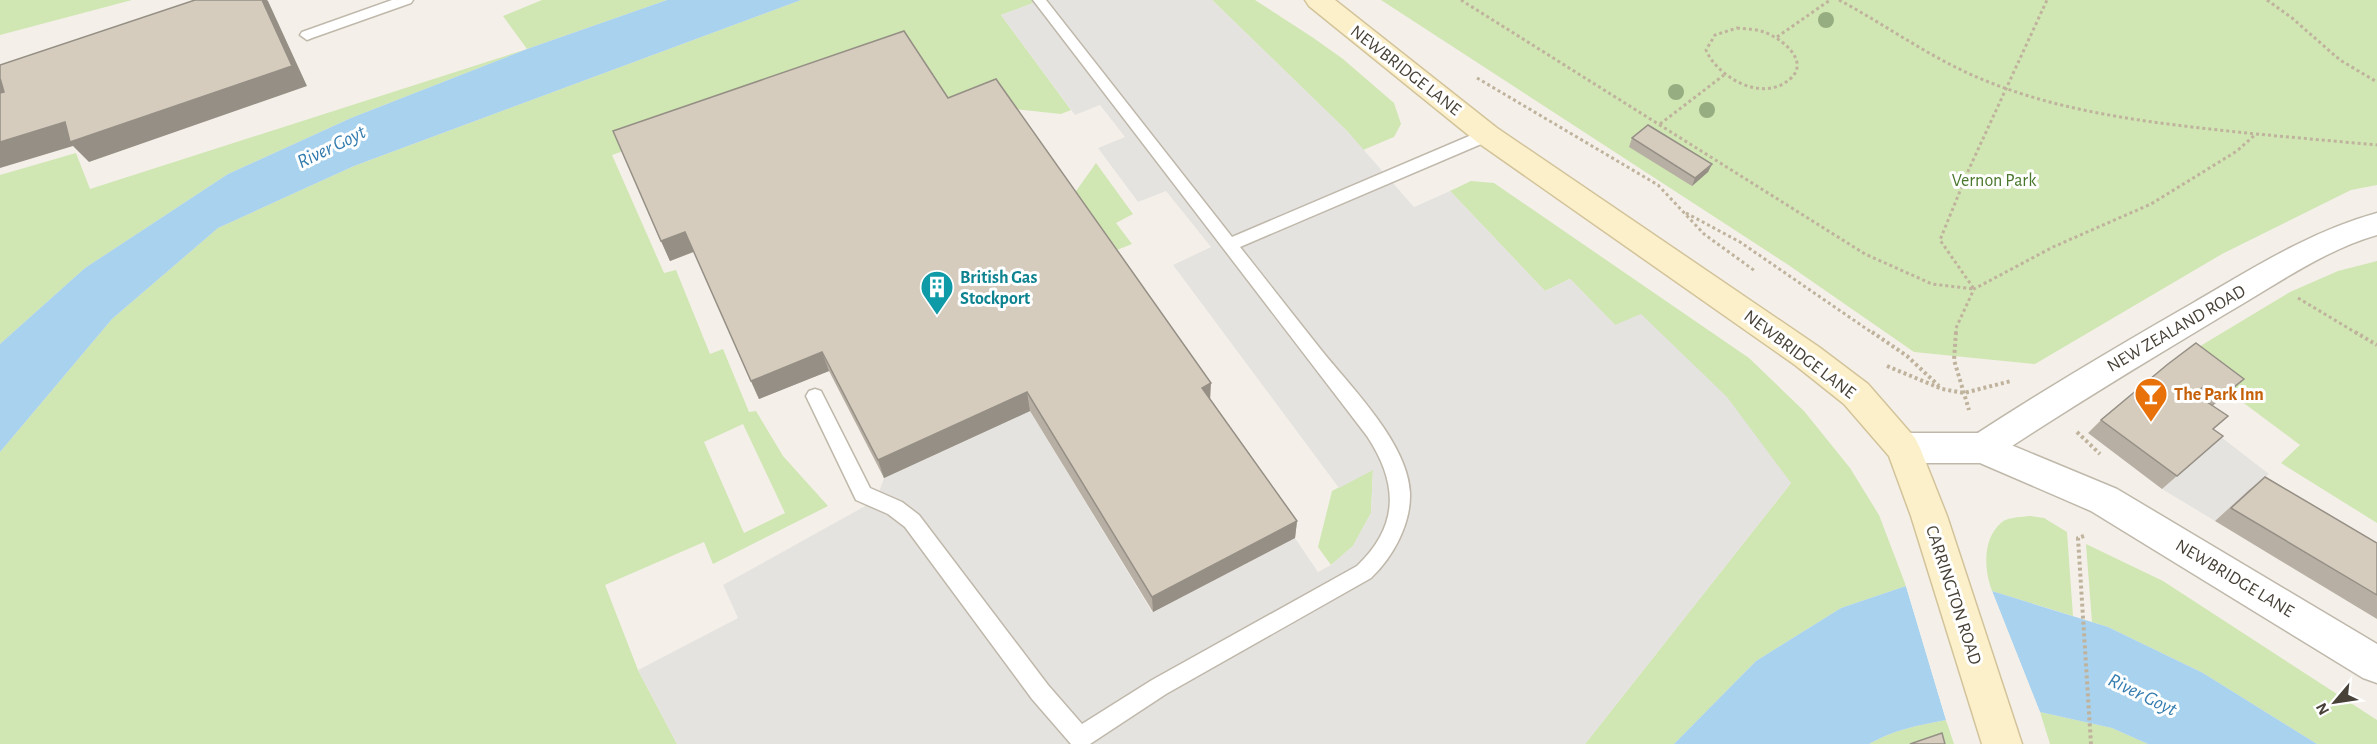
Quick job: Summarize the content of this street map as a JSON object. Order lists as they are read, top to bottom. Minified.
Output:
{"streets":{"main road":["NEWBRIDGE LANE","CARRINGTON ROAD"],"street":["NEW ZEALAND ROAD"]},"crossings":[["NEWBRIDGE LANE","NEW ZEALAND ROAD"],["NEWBRIDGE LANE","CARRINGTON ROAD"]],"water":["River Goyt"],"parks":["Vernon Park"],"places":{"building":["British Gas Stockport"],"bar":["The Park Inn"]},"north":"bottom left"}
